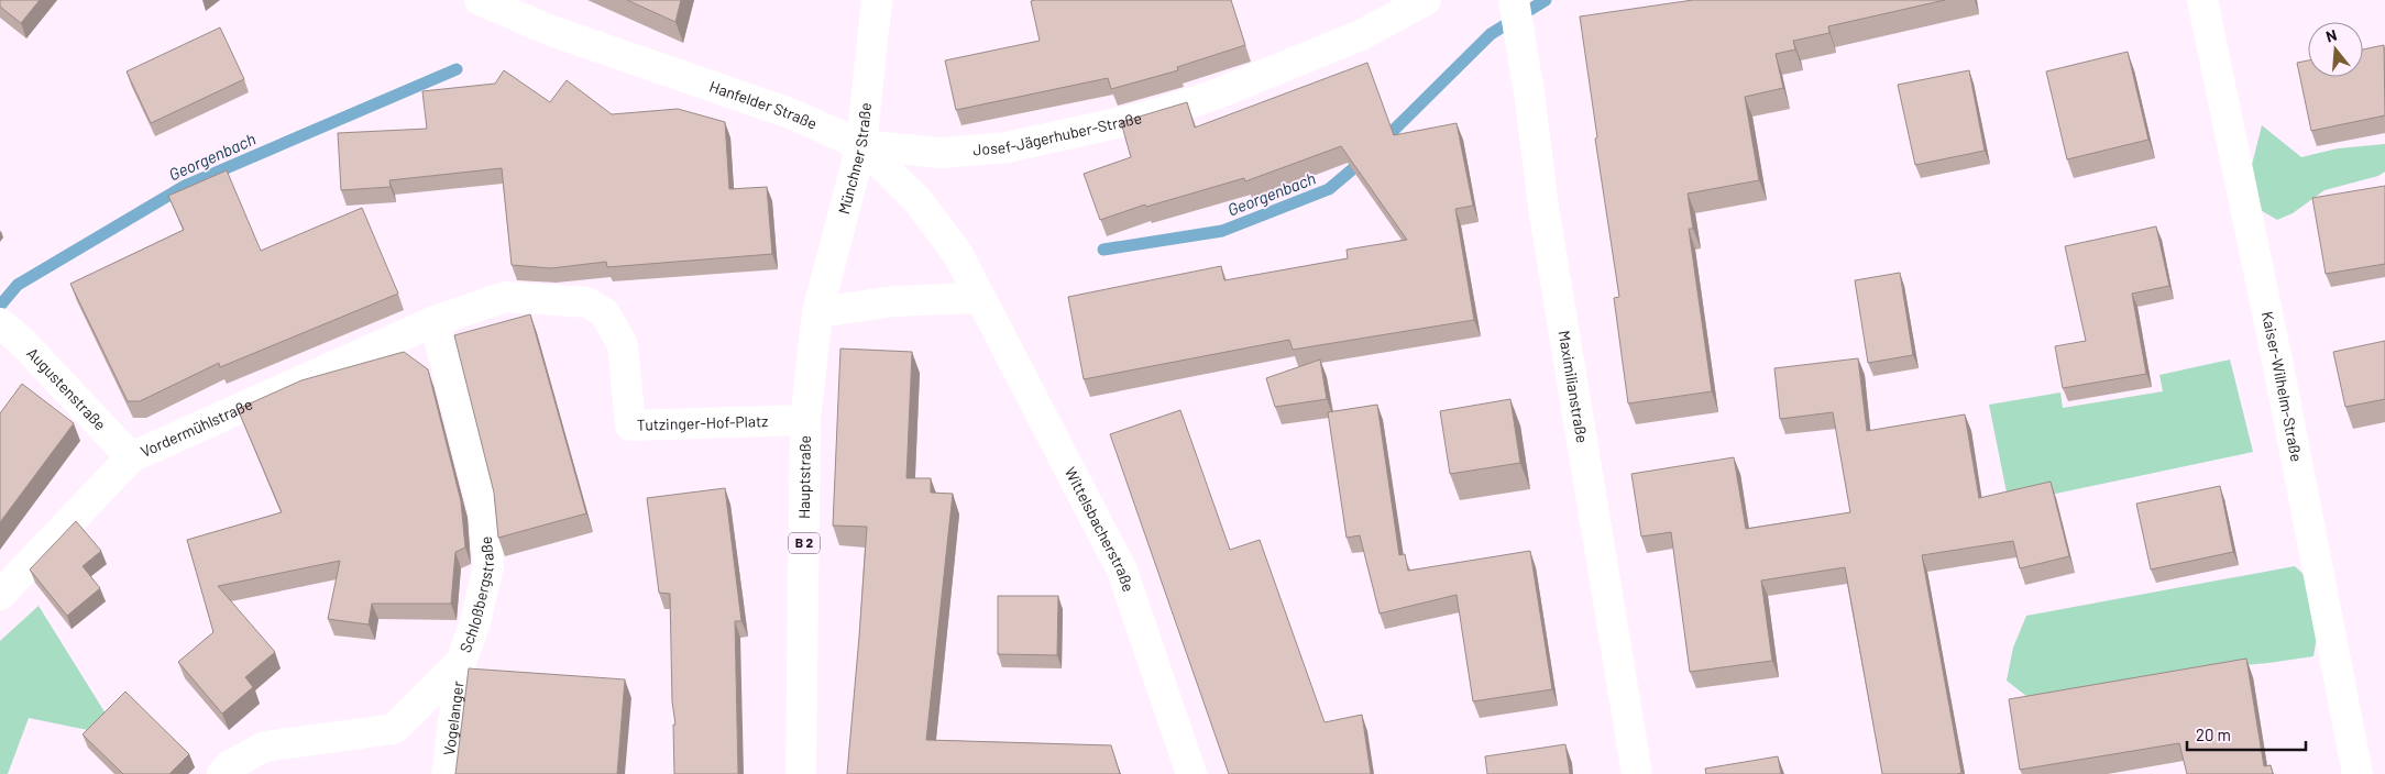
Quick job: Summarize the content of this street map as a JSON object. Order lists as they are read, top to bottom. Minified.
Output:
{"streets":{"street":["Hanfelder Straße","Josef-Jägerhuber-Straße","Münchner Straße","Maximilianstraße","Kaiser-Wilhelm-Straße","Augustenstraße","Tutzinger-Hof-Platz","Vordermühlstraße","Hauptstraße","Wittelsbacherstraße","B 2","Schloßbergstraße","Vogelanger"]},"crossings":[["Hanfelder Straße","Josef-Jägerhuber-Straße"],["Hanfelder Straße","Münchner Straße"],["Hanfelder Straße","Wittelsbacherstraße"],["Josef-Jägerhuber-Straße","Münchner Straße"],["Münchner Straße","Hauptstraße"],["Augustenstraße","Vordermühlstraße"],["Tutzinger-Hof-Platz","Vordermühlstraße"],["Tutzinger-Hof-Platz","Hauptstraße"],["Tutzinger-Hof-Platz","Schloßbergstraße"],["Vordermühlstraße","Schloßbergstraße"],["Schloßbergstraße","Vogelanger"]],"water":["Georgenbach"],"scale_bar":"20 m","north":"top"}
